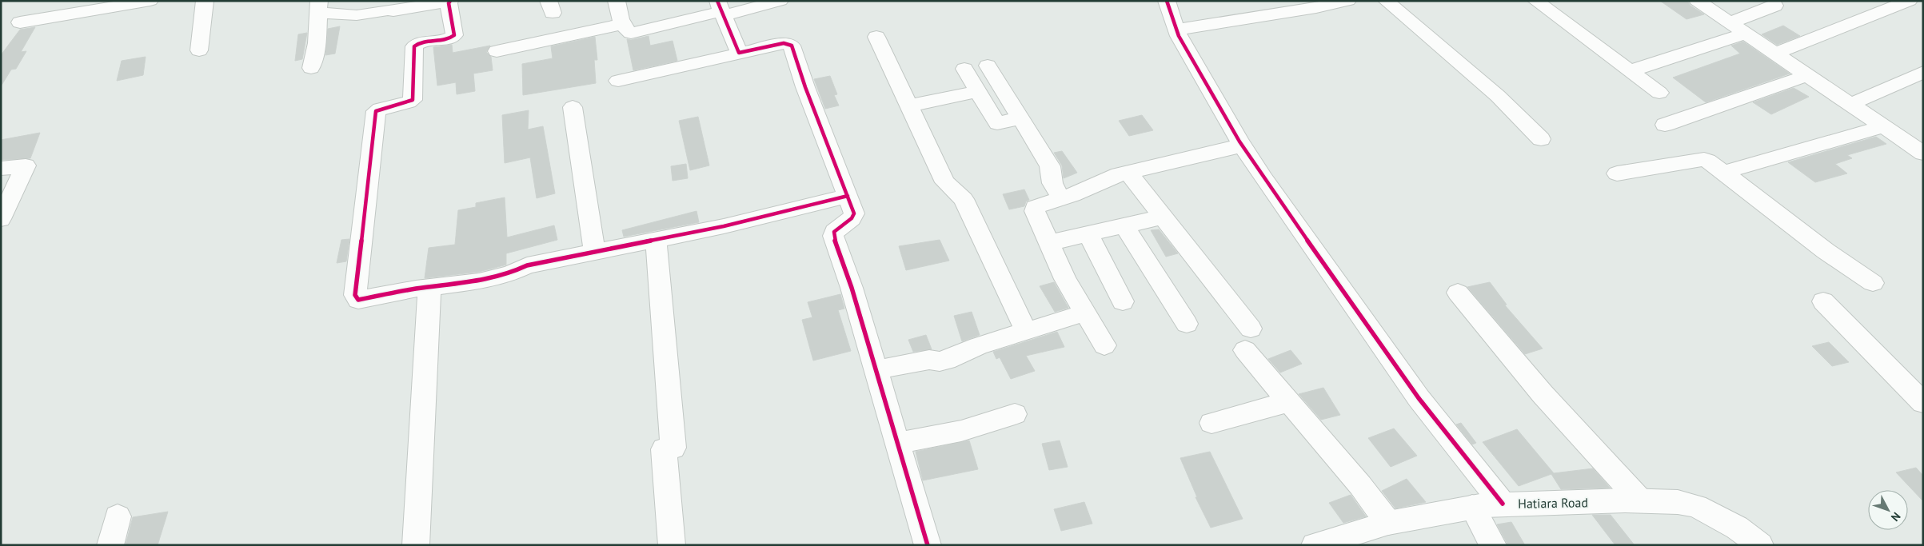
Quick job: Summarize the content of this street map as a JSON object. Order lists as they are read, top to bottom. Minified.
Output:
{"streets":{"street":["Hatiara Road"]},"north":"bottom right"}
